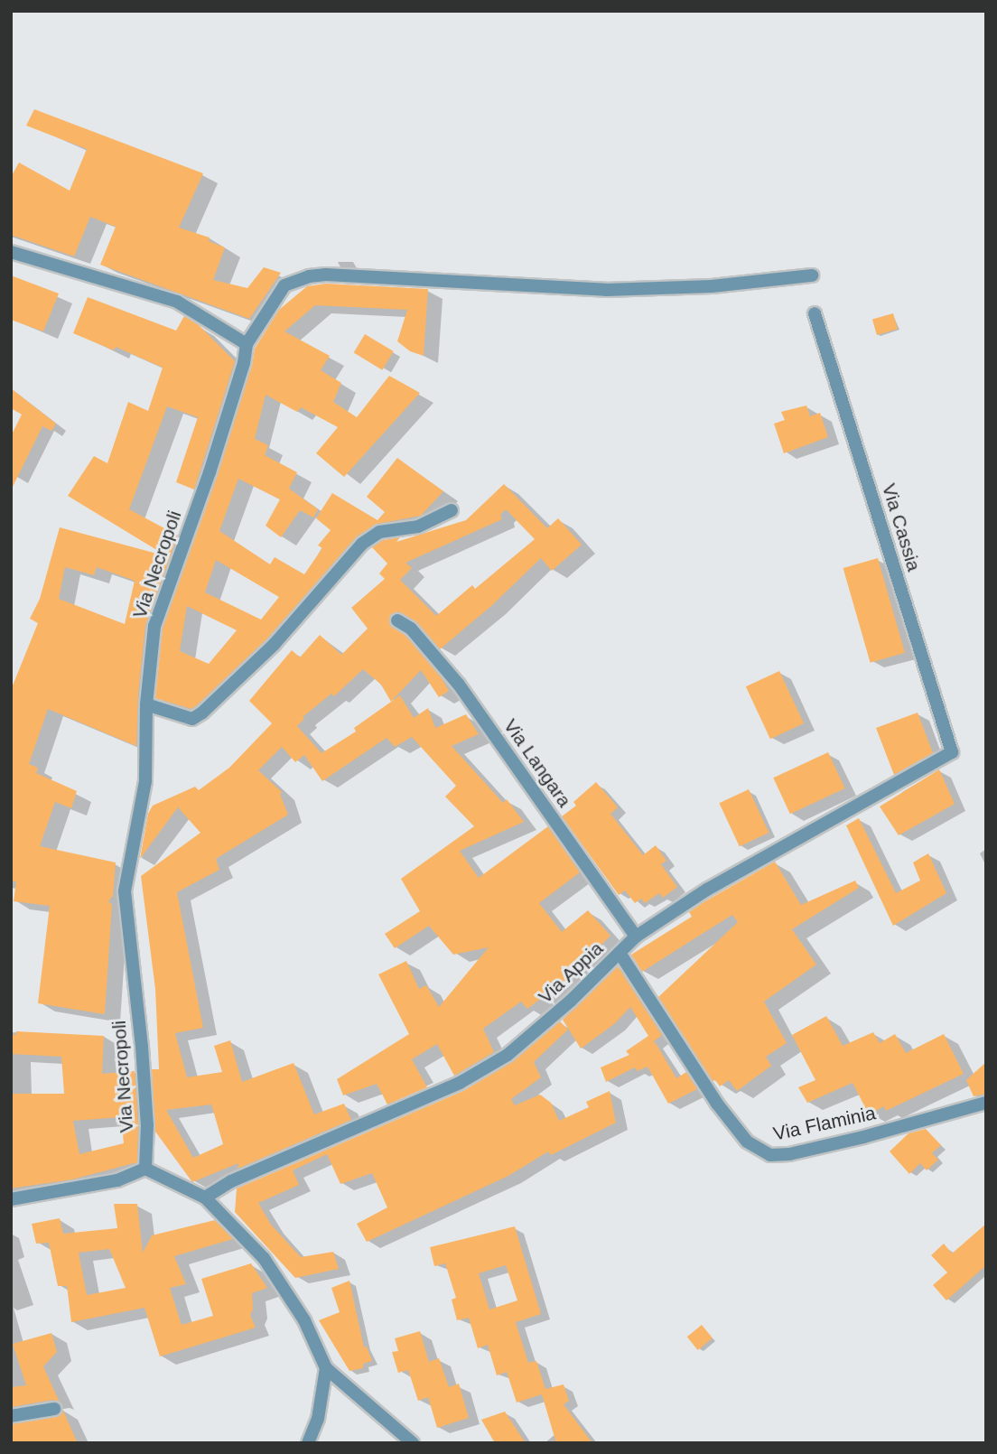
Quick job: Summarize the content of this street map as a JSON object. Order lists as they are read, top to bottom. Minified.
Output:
{"streets":{"street":["Via Cassia","Via Necropoli","Via Langara","Via Appia","Via Flaminia"]},"crossings":[["Via Cassia","Via Appia"],["Via Langara","Via Appia"],["Via Appia","Via Flaminia"]]}
